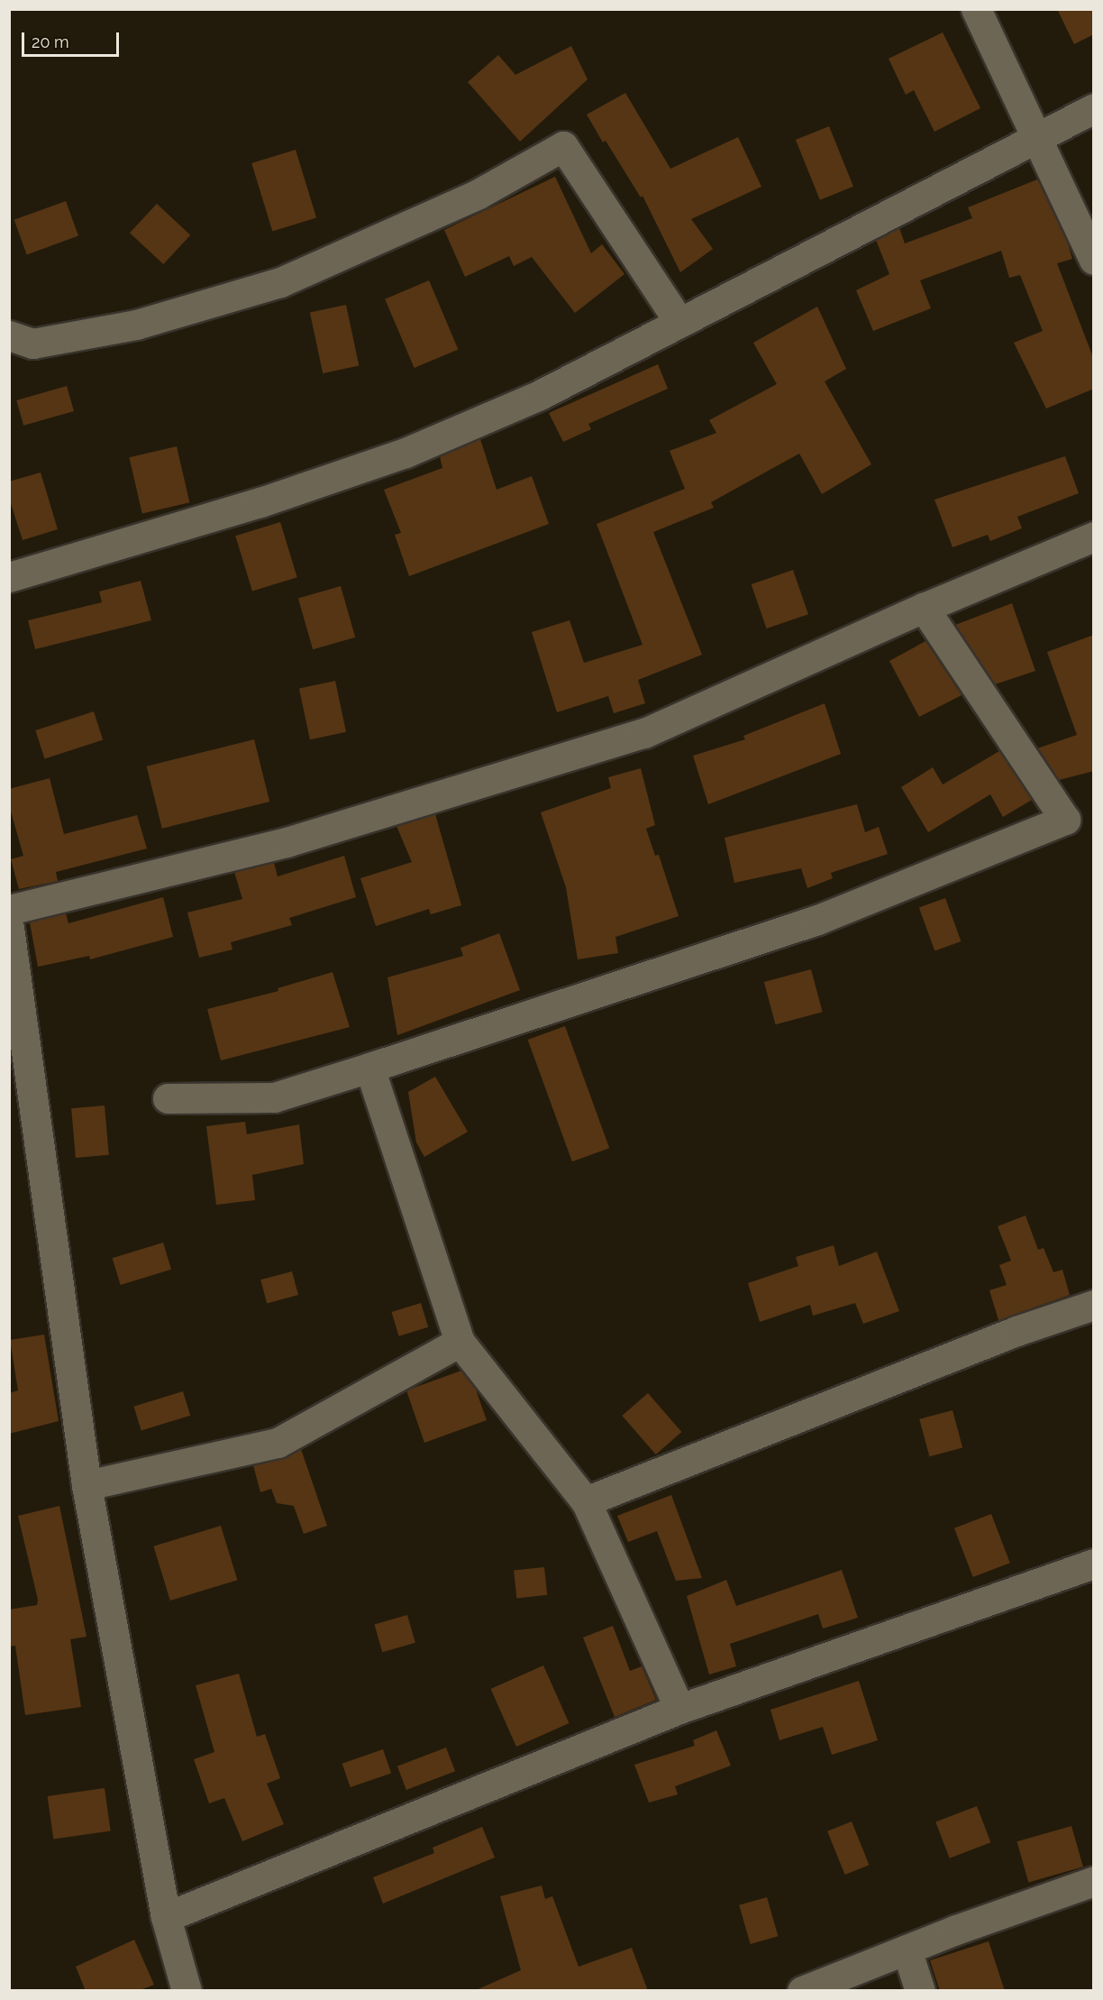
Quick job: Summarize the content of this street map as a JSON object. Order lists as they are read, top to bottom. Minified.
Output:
{"scale_bar":"20 m"}
